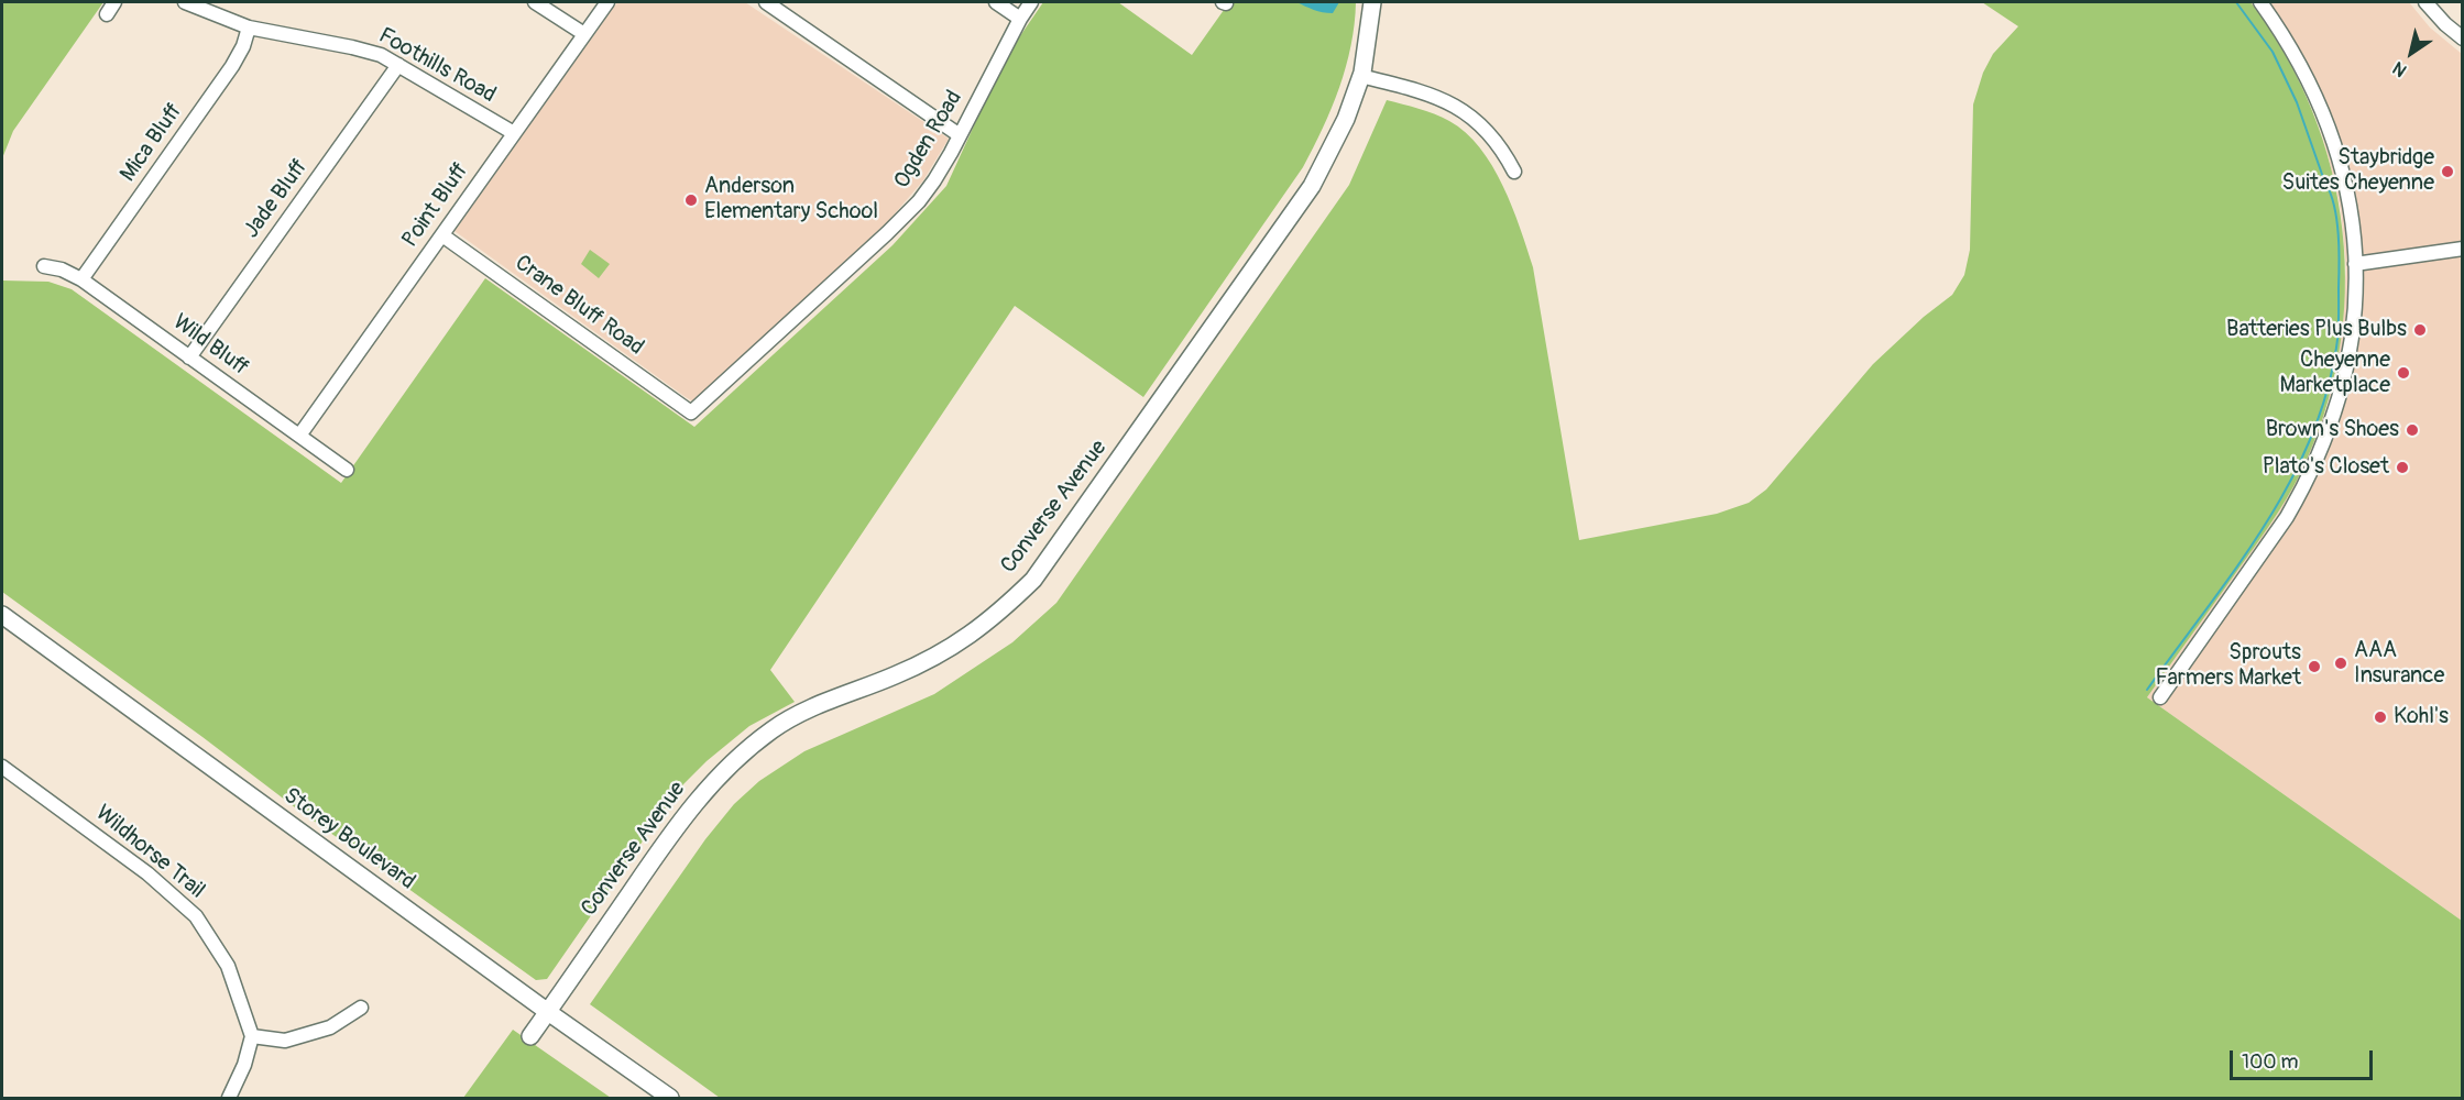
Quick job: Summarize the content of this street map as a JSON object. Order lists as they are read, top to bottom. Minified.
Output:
{"streets":{"main road":["Converse Avenue","Storey Boulevard"],"street":["Foothills Road","Ogden Road","Mica Bluff","Jade Bluff","Point Bluff","Crane Bluff Road","Wild Bluff","Wildhorse Trail"]},"crossings":[["Foothills Road","Mica Bluff"],["Foothills Road","Jade Bluff"],["Foothills Road","Point Bluff"],["Ogden Road","Crane Bluff Road"],["Mica Bluff","Wild Bluff"],["Jade Bluff","Wild Bluff"],["Point Bluff","Crane Bluff Road"],["Point Bluff","Wild Bluff"],["Converse Avenue","Storey Boulevard"]],"places":["Staybridge Suites Cheyenne","Anderson Elementary School","Batteries Plus Bulbs","Cheyenne Marketplace","Brown's Shoes","Plato's Closet","AAA Insurance","Sprouts Farmers Market","Kohl's"],"scale_bar":"100 m","north":"bottom left"}
